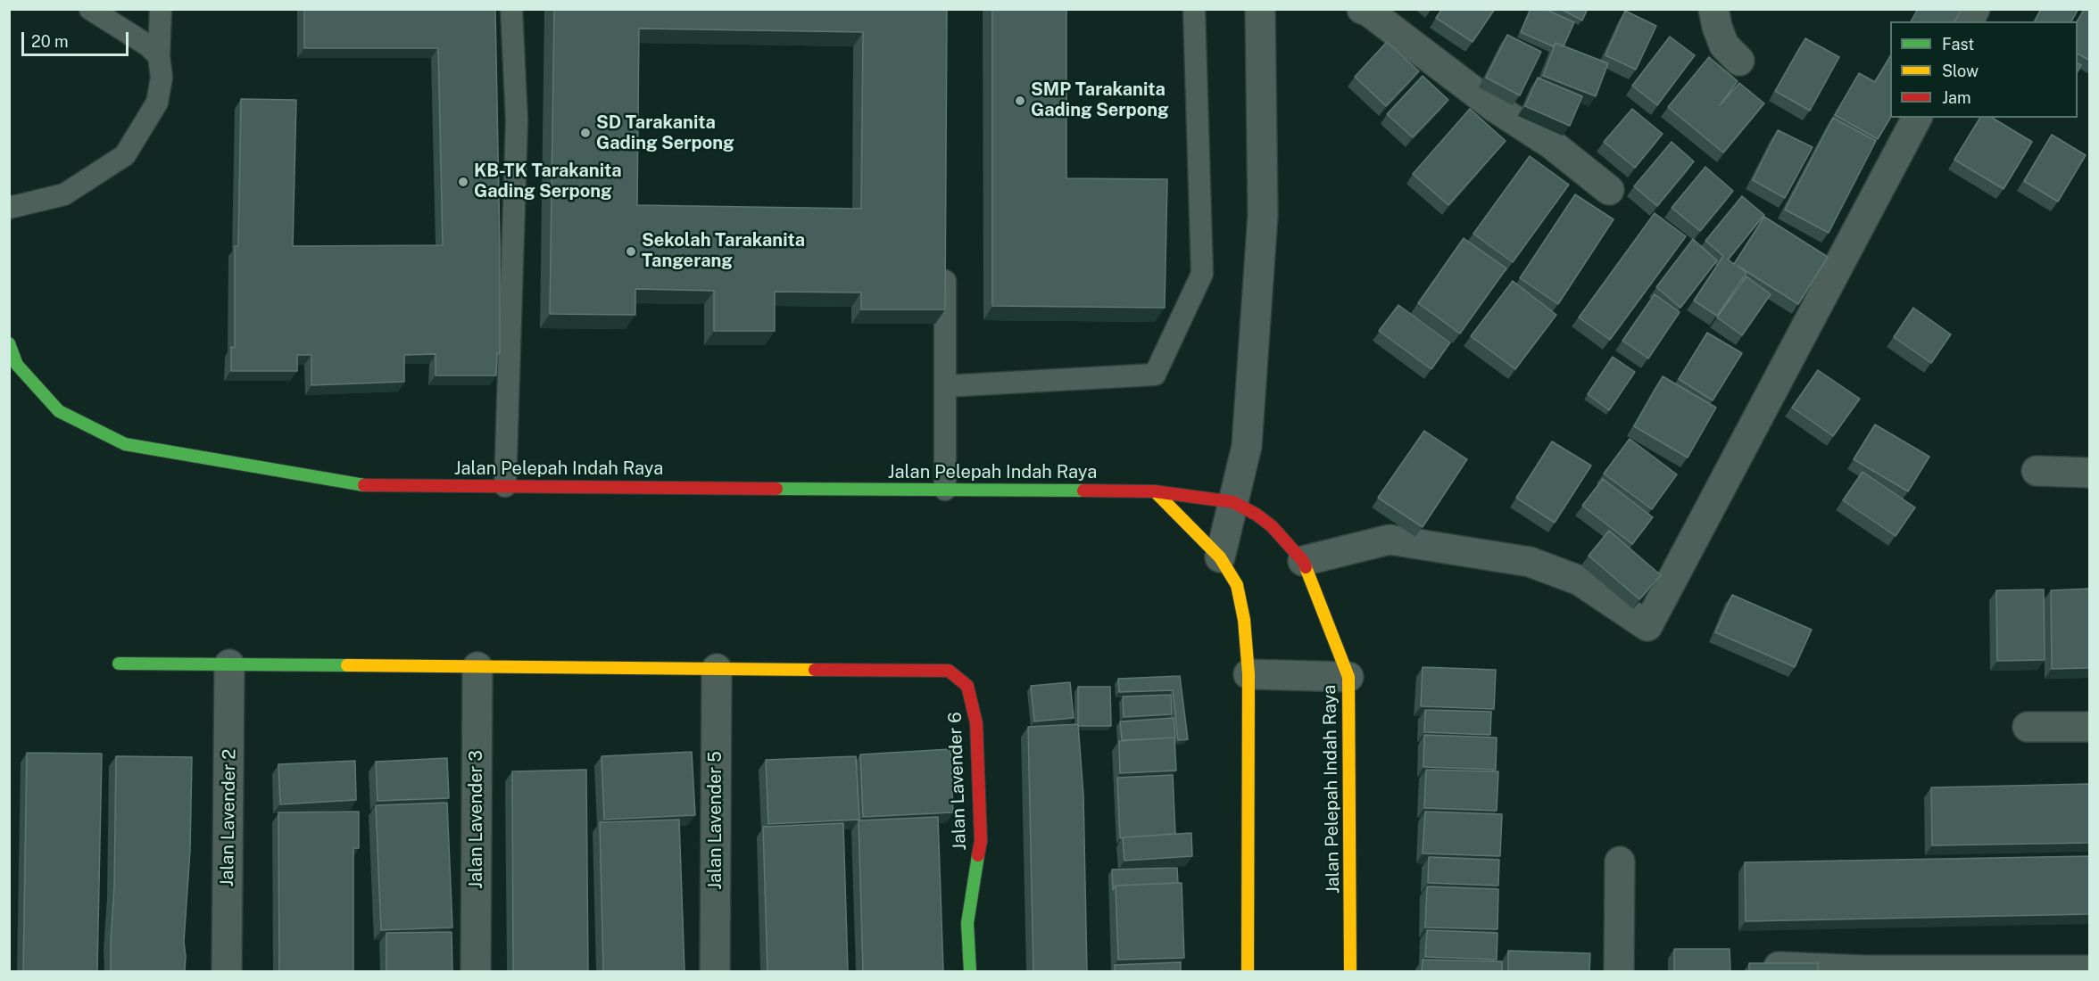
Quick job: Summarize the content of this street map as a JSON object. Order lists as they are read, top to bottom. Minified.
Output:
{"streets":{"street":["Jalan Pelepah Indah Raya","Jalan Lavender 6","Jalan Lavender 2","Jalan Lavender 3","Jalan Lavender 5"]},"crossings":[["Jalan Lavender 6","Jalan Lavender 5"]],"places":["SMP Tarakanita Gading Serpong","SD Tarakanita Gading Serpong","KB-TK Tarakanita Gading Serpong","Sekolah Tarakanita Tangerang"],"legend":["Fast","Slow","Jam"],"scale_bar":"20 m"}
